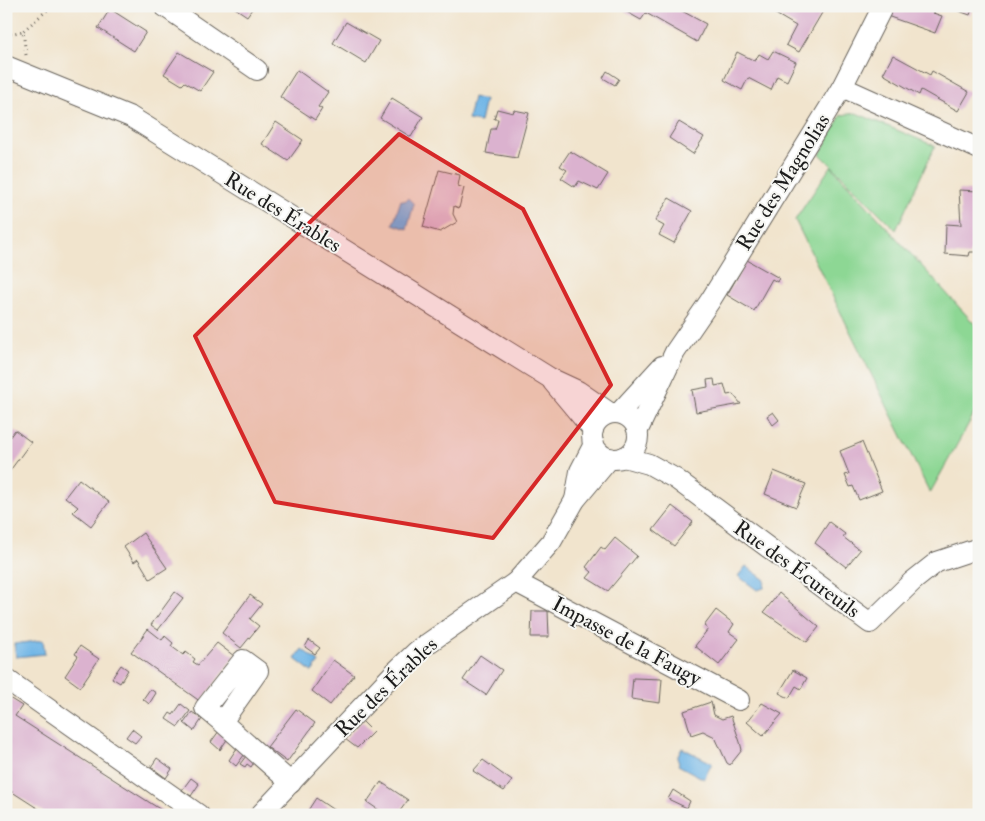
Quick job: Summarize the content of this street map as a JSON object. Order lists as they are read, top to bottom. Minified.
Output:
{"streets":{"street":["Rue des Magnolias","Rue des Érables","Rue des Écureuils","Impasse de la Faugy"]},"crossings":[["Rue des Magnolias","Rue des Érables"],["Rue des Magnolias","Rue des Écureuils"],["Rue des Érables","Rue des Écureuils"],["Rue des Érables","Impasse de la Faugy"]]}
